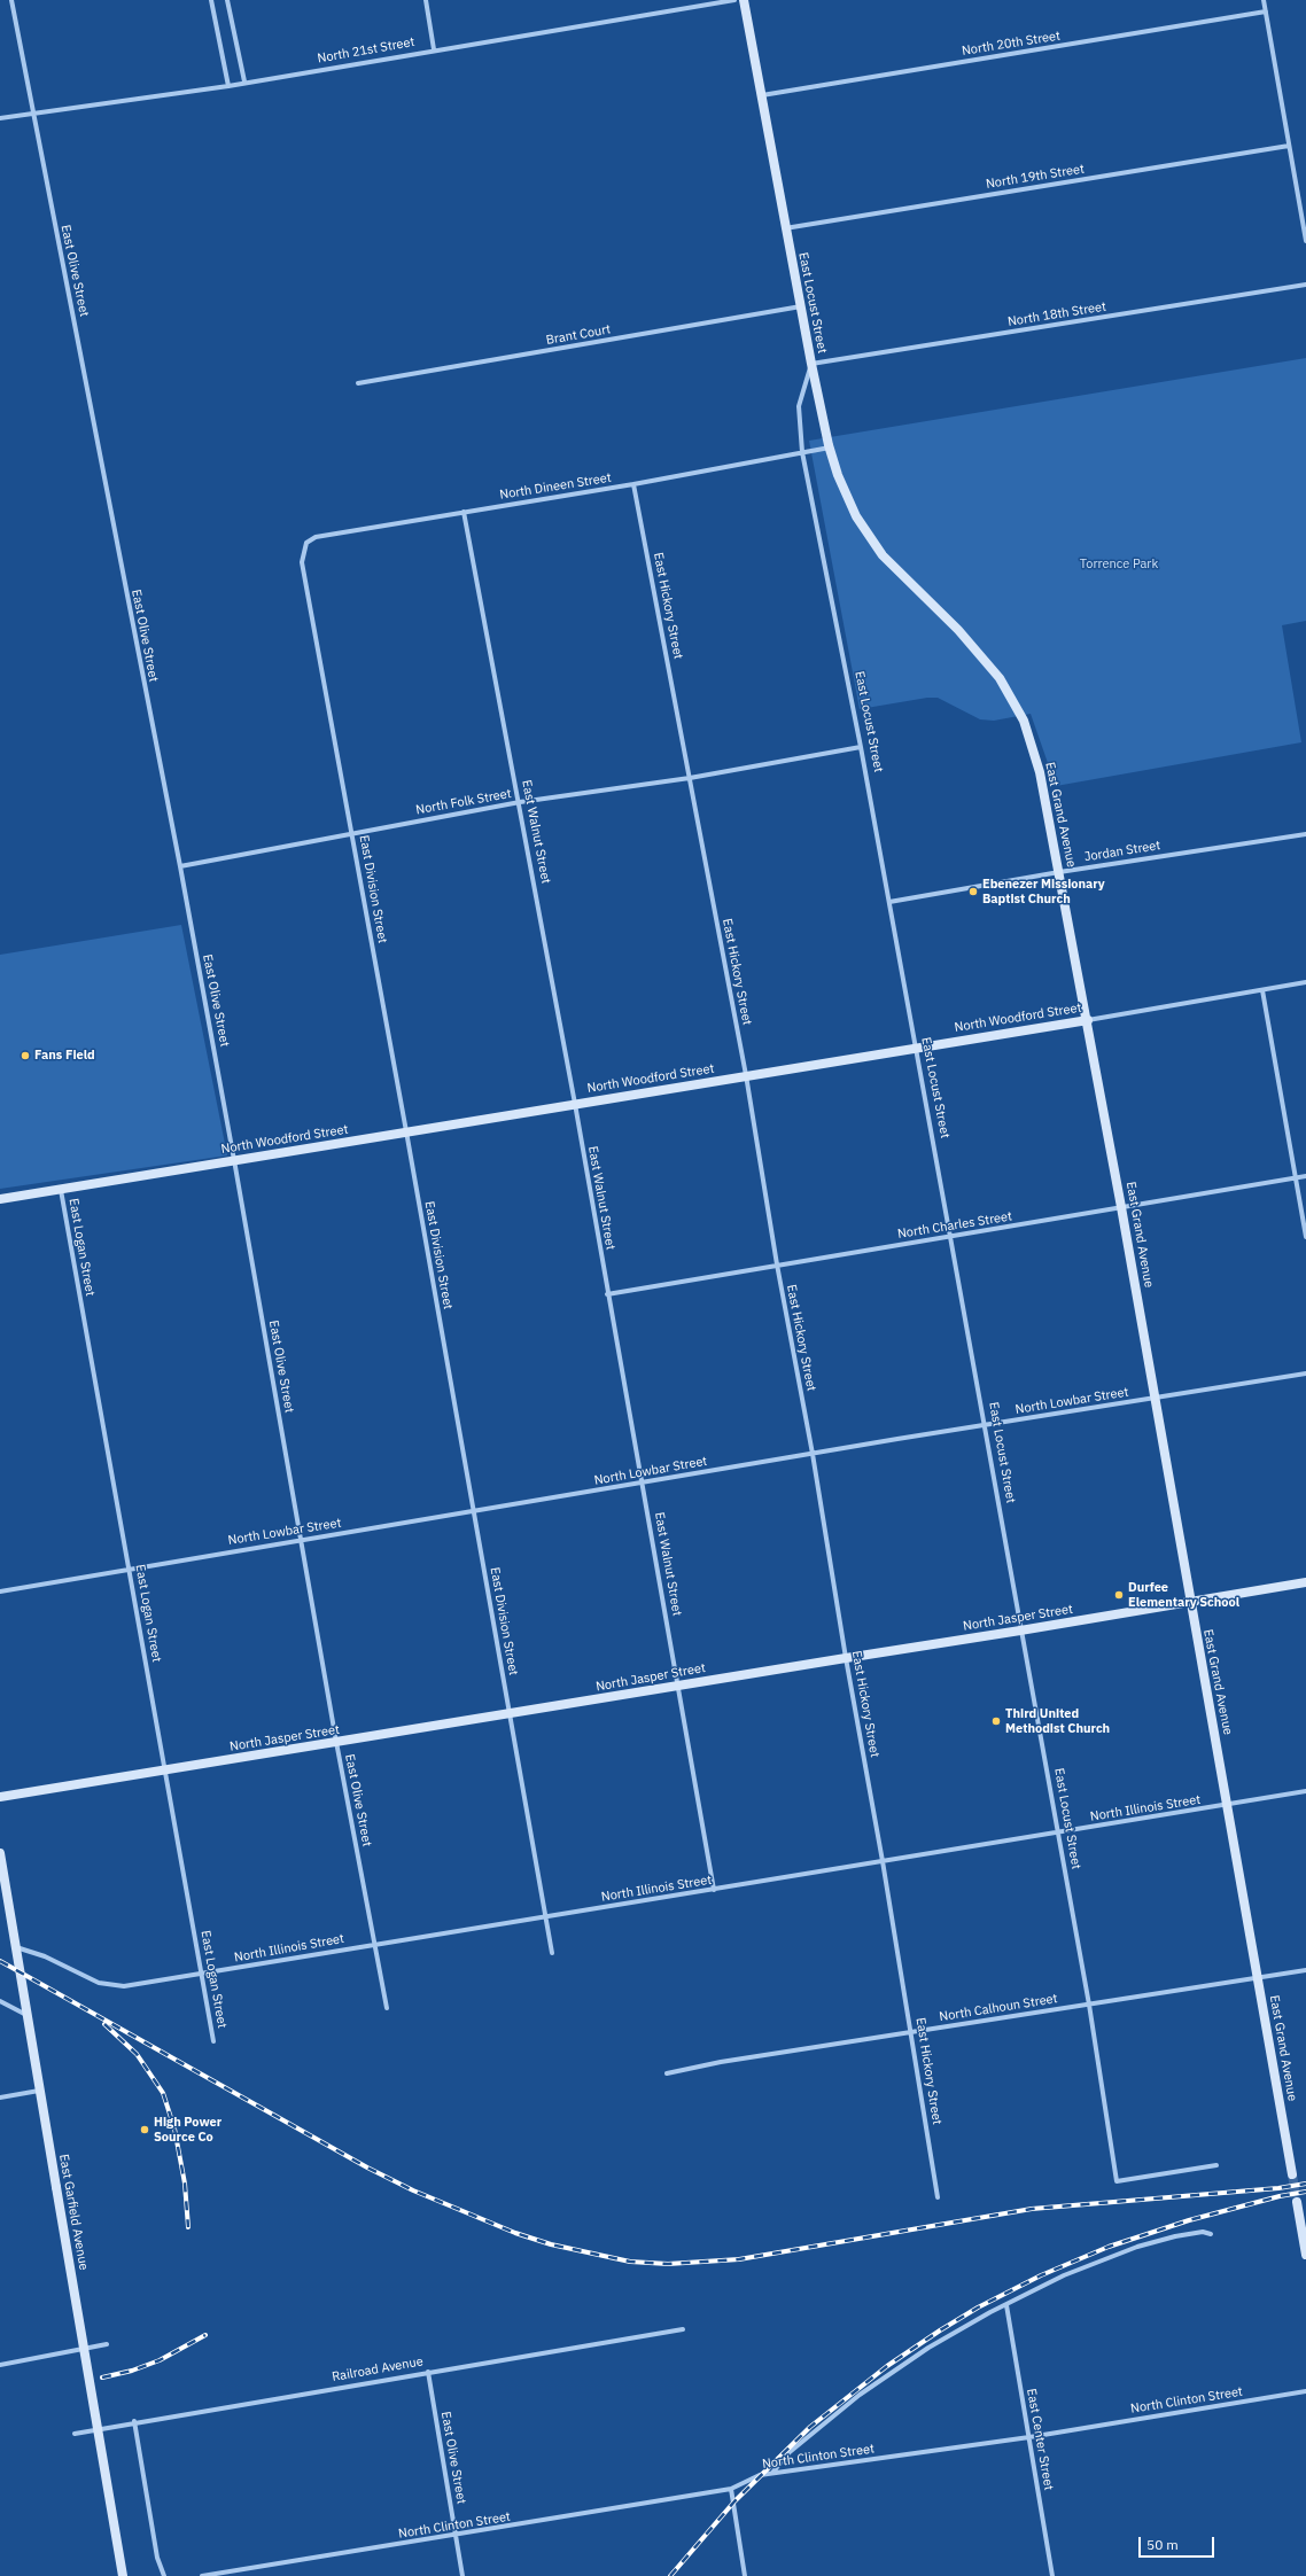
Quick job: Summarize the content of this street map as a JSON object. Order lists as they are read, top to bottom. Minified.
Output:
{"streets":{"street":["North 20th Street","North 21st Street","North 19th Street","East Olive Street","East Locust Street","North 18th Street","Brant Court","North Dineen Street","East Hickory Street","North Folk Street","East Grand Avenue","East Walnut Street","Jordan Street","East Division Street","North Woodford Street","North Charles Street","East Logan Street","North Lowbar Street","North Jasper Street","North Illinois Street","North Calhoun Street","East Garfield Avenue","Railroad Avenue","North Clinton Street","East Center Street"]},"crossings":[["North 20th Street","East Locust Street"],["North 21st Street","East Olive Street"],["North 19th Street","East Locust Street"],["East Olive Street","North Folk Street"],["East Olive Street","North Woodford Street"],["East Olive Street","North Lowbar Street"],["East Olive Street","North Jasper Street"],["East Olive Street","North Illinois Street"],["East Olive Street","Railroad Avenue"],["East Olive Street","North Clinton Street"],["East Locust Street","North 18th Street"],["East Locust Street","Brant Court"],["East Locust Street","North Dineen Street"],["East Locust Street","North Folk Street"],["East Locust Street","East Grand Avenue"],["East Locust Street","Jordan Street"],["East Locust Street","North Woodford Street"],["East Locust Street","North Charles Street"],["East Locust Street","North Lowbar Street"],["East Locust Street","North Jasper Street"],["East Locust Street","North Illinois Street"],["East Locust Street","North Calhoun Street"],["North 18th Street","East Grand Avenue"],["North Dineen Street","East Hickory Street"],["North Dineen Street","East Grand Avenue"],["North Dineen Street","East Walnut Street"],["North Dineen Street","East Division Street"],["East Hickory Street","North Folk Street"],["East Hickory Street","North Woodford Street"],["East Hickory Street","North Charles Street"],["East Hickory Street","North Lowbar Street"],["East Hickory Street","North Jasper Street"],["East Hickory Street","North Illinois Street"],["East Hickory Street","North Calhoun Street"],["North Folk Street","East Walnut Street"],["North Folk Street","East Division Street"],["East Grand Avenue","Jordan Street"],["East Grand Avenue","North Woodford Street"],["East Grand Avenue","North Charles Street"],["East Grand Avenue","North Lowbar Street"],["East Grand Avenue","North Jasper Street"],["East Grand Avenue","North Illinois Street"],["East Grand Avenue","North Calhoun Street"],["East Walnut Street","North Woodford Street"],["East Walnut Street","North Charles Street"],["East Walnut Street","North Lowbar Street"],["East Walnut Street","North Jasper Street"],["East Walnut Street","North Illinois Street"],["East Division Street","North Woodford Street"],["East Division Street","North Lowbar Street"],["East Division Street","North Jasper Street"],["East Division Street","North Illinois Street"],["North Woodford Street","East Logan Street"],["East Logan Street","North Lowbar Street"],["East Logan Street","North Jasper Street"],["East Logan Street","North Illinois Street"],["North Illinois Street","East Garfield Avenue"],["North Clinton Street","East Center Street"]],"parks":["Torrence Park"],"places":["Ebenezer Missionary Baptist Church","Fans Field","Durfee Elementary School","Third United Methodist Church","High Power Source Co"],"scale_bar":"50 m"}
